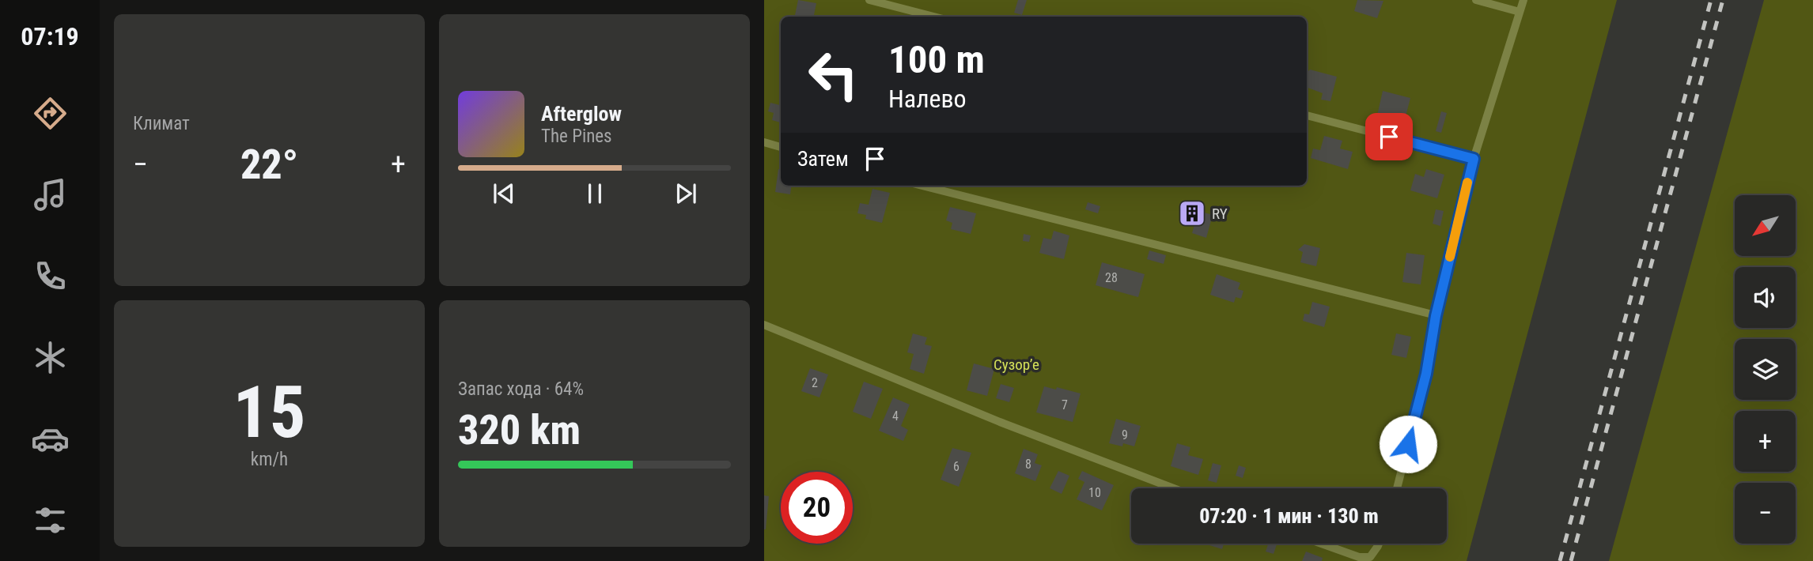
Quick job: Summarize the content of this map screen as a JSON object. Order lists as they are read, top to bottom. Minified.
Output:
{"parks":["Сузорʼе"],"places":{"building":["RY"]},"house_numbers":["28","2","7","4","9","8","6","10"],"north":"bottom left","page":{"tabs":"07:19","tile":["Климат",["15","km/h"],["Запас хода · 64%","320 km"]],"turn":["100 m","Налево"],"song":["Afterglow","The Pines"],"then":"Затем","heat":["−","22°","+"],"map_buttons":["+","−"],"limit":"20","trip":"07:20 · 1 мин · 130 m"}}
